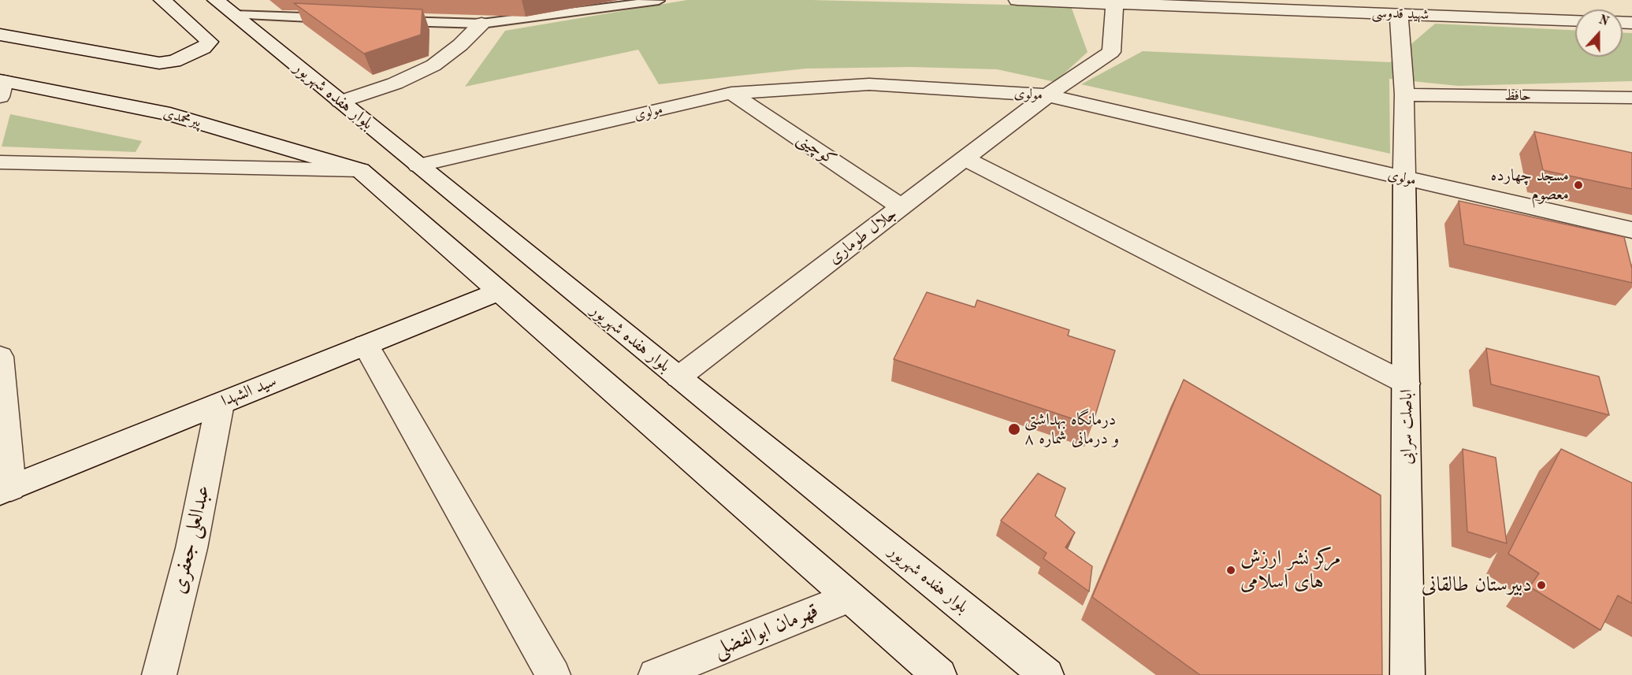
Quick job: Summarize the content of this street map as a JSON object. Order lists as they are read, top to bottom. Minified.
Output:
{"streets":{"street":["شهید قدوسی","مولوی","بلوار هفده شهریور","حافظ","پیرمحمدی","کوچینی","جلال طوماری","سید الشهدا","اباصلت سرابی","عبدالعلی جعفری","قهرمان ابوالفضلی"]},"crossings":[["شهید قدوسی","جلال طوماری"],["شهید قدوسی","اباصلت سرابی"],["مولوی","بلوار هفده شهریور"],["مولوی","کوچینی"],["مولوی","جلال طوماری"],["مولوی","اباصلت سرابی"],["بلوار هفده شهریور","جلال طوماری"],["حافظ","اباصلت سرابی"],["کوچینی","جلال طوماری"],["سید الشهدا","عبدالعلی جعفری"]],"places":["مسجد چهارده معصوم","درمانگاه بهداشتی و درمانی شماره ۸","مرکز نشر ارزش های اسلامی","دبیرستان طالقانی"],"north":"top"}
